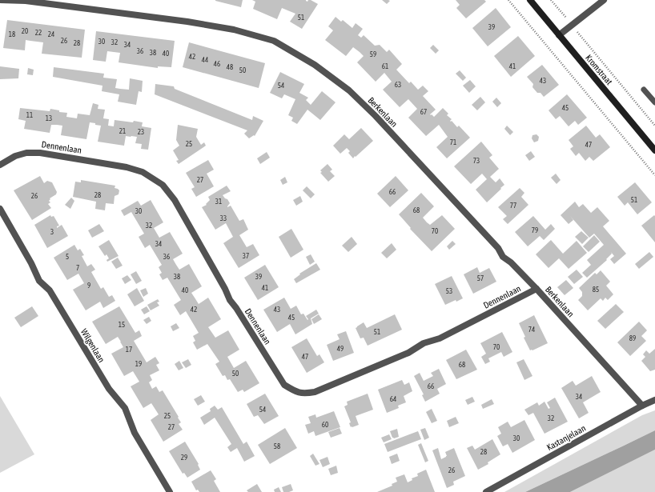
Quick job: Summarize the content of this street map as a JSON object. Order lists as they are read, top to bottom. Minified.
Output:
{"streets":{"main road":["Kromstraat"],"street":["Berkenlaan","Dennenlaan","Wilgenlaan","Kastanjelaan"]},"crossings":[["Berkenlaan","Dennenlaan"],["Berkenlaan","Kastanjelaan"]],"house_numbers":["51","39","20","22","18","24","26","30","32","28","34","36","38","40","59","42","44","46","61","41","48","50","43","63","54","45","67","11","13","21","23","71","25","47","73","27","66","28","26","51","31","77","68","30","33","32","79","70","3","34","37","5","36","7","38","39","57","9","41","85","40","53","42","43","45","15","74","51","89","70","49","17","47","19","68","50","66","34","64","54","25","32","60","27","30","58","28","29","26"]}
